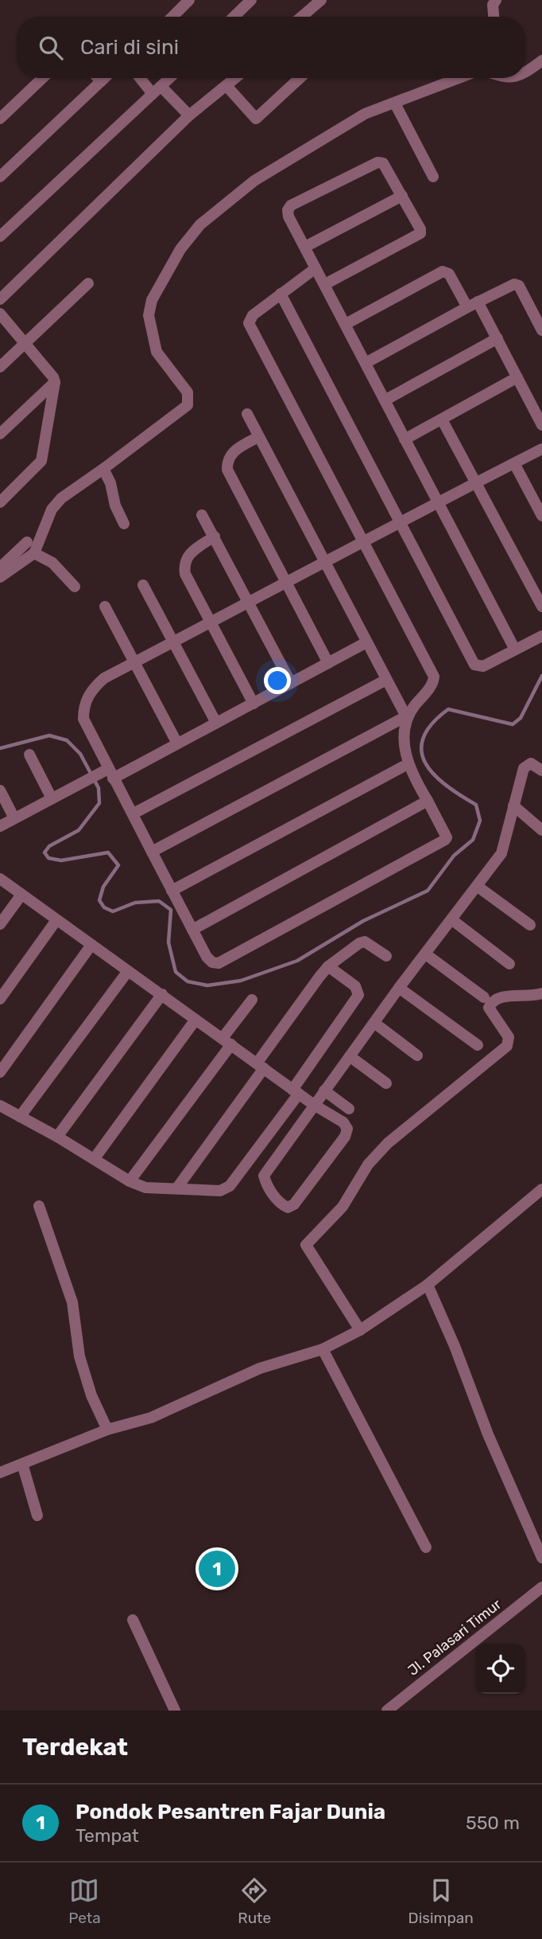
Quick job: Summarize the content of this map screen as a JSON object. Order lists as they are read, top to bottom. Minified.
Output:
{"streets":{"street":["Jl. Palasari Timur"]},"page":{"search":"Cari di sini","pins":"1","heading":"Terdekat","list":[{"mark":"1","name":"Pondok Pesantren Fajar Dunia","note":"Tempat","value":"550 m"}],"nav":["Peta","Rute","Disimpan"]}}
